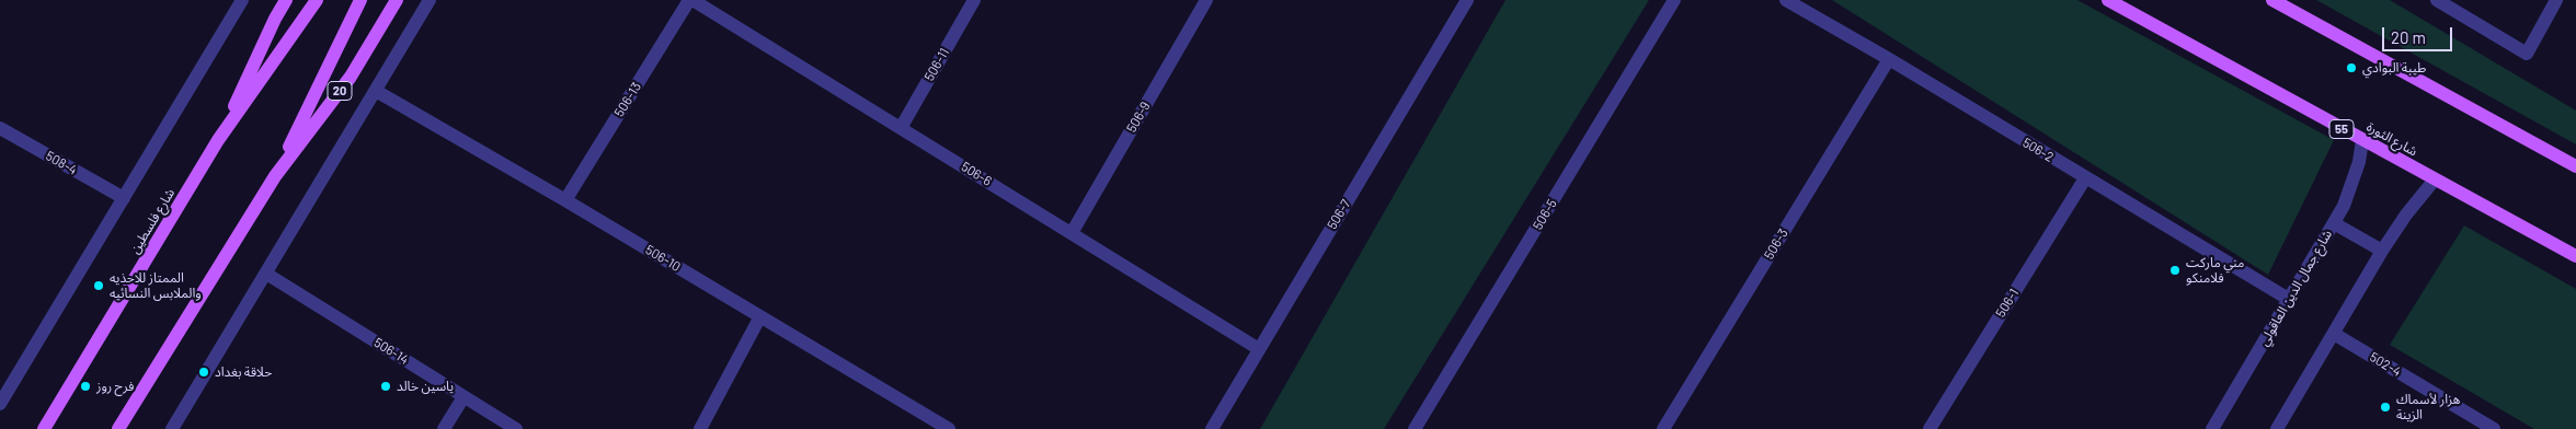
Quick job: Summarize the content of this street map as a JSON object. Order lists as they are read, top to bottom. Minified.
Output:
{"streets":{"main road":["20","55","شارع الثورة","شارع فلسطين"],"street":["506-11","506-13","506-9","506-2","508-4","506-6","506-7","506-5","506-3","506-10","شارع جمال الدين العاقولي","506-1","506-14","502-4"]},"crossings":[["506-11","506-6"],["506-13","506-6"],["506-13","506-10"],["506-9","506-6"],["شارع الثورة","شارع جمال الدين العاقولي"],["506-2","506-3"],["506-2","شارع جمال الدين العاقولي"],["506-2","506-1"],["506-6","506-7"]],"places":["طيبة البوادي","مني ماركت فلامنكو","الممتاز للاحذيه والملابس النسائيه","حلاقة بغداد","فرح روز","ياسين خالد","هزار لأسماك الزينة"],"scale_bar":"20 m"}
